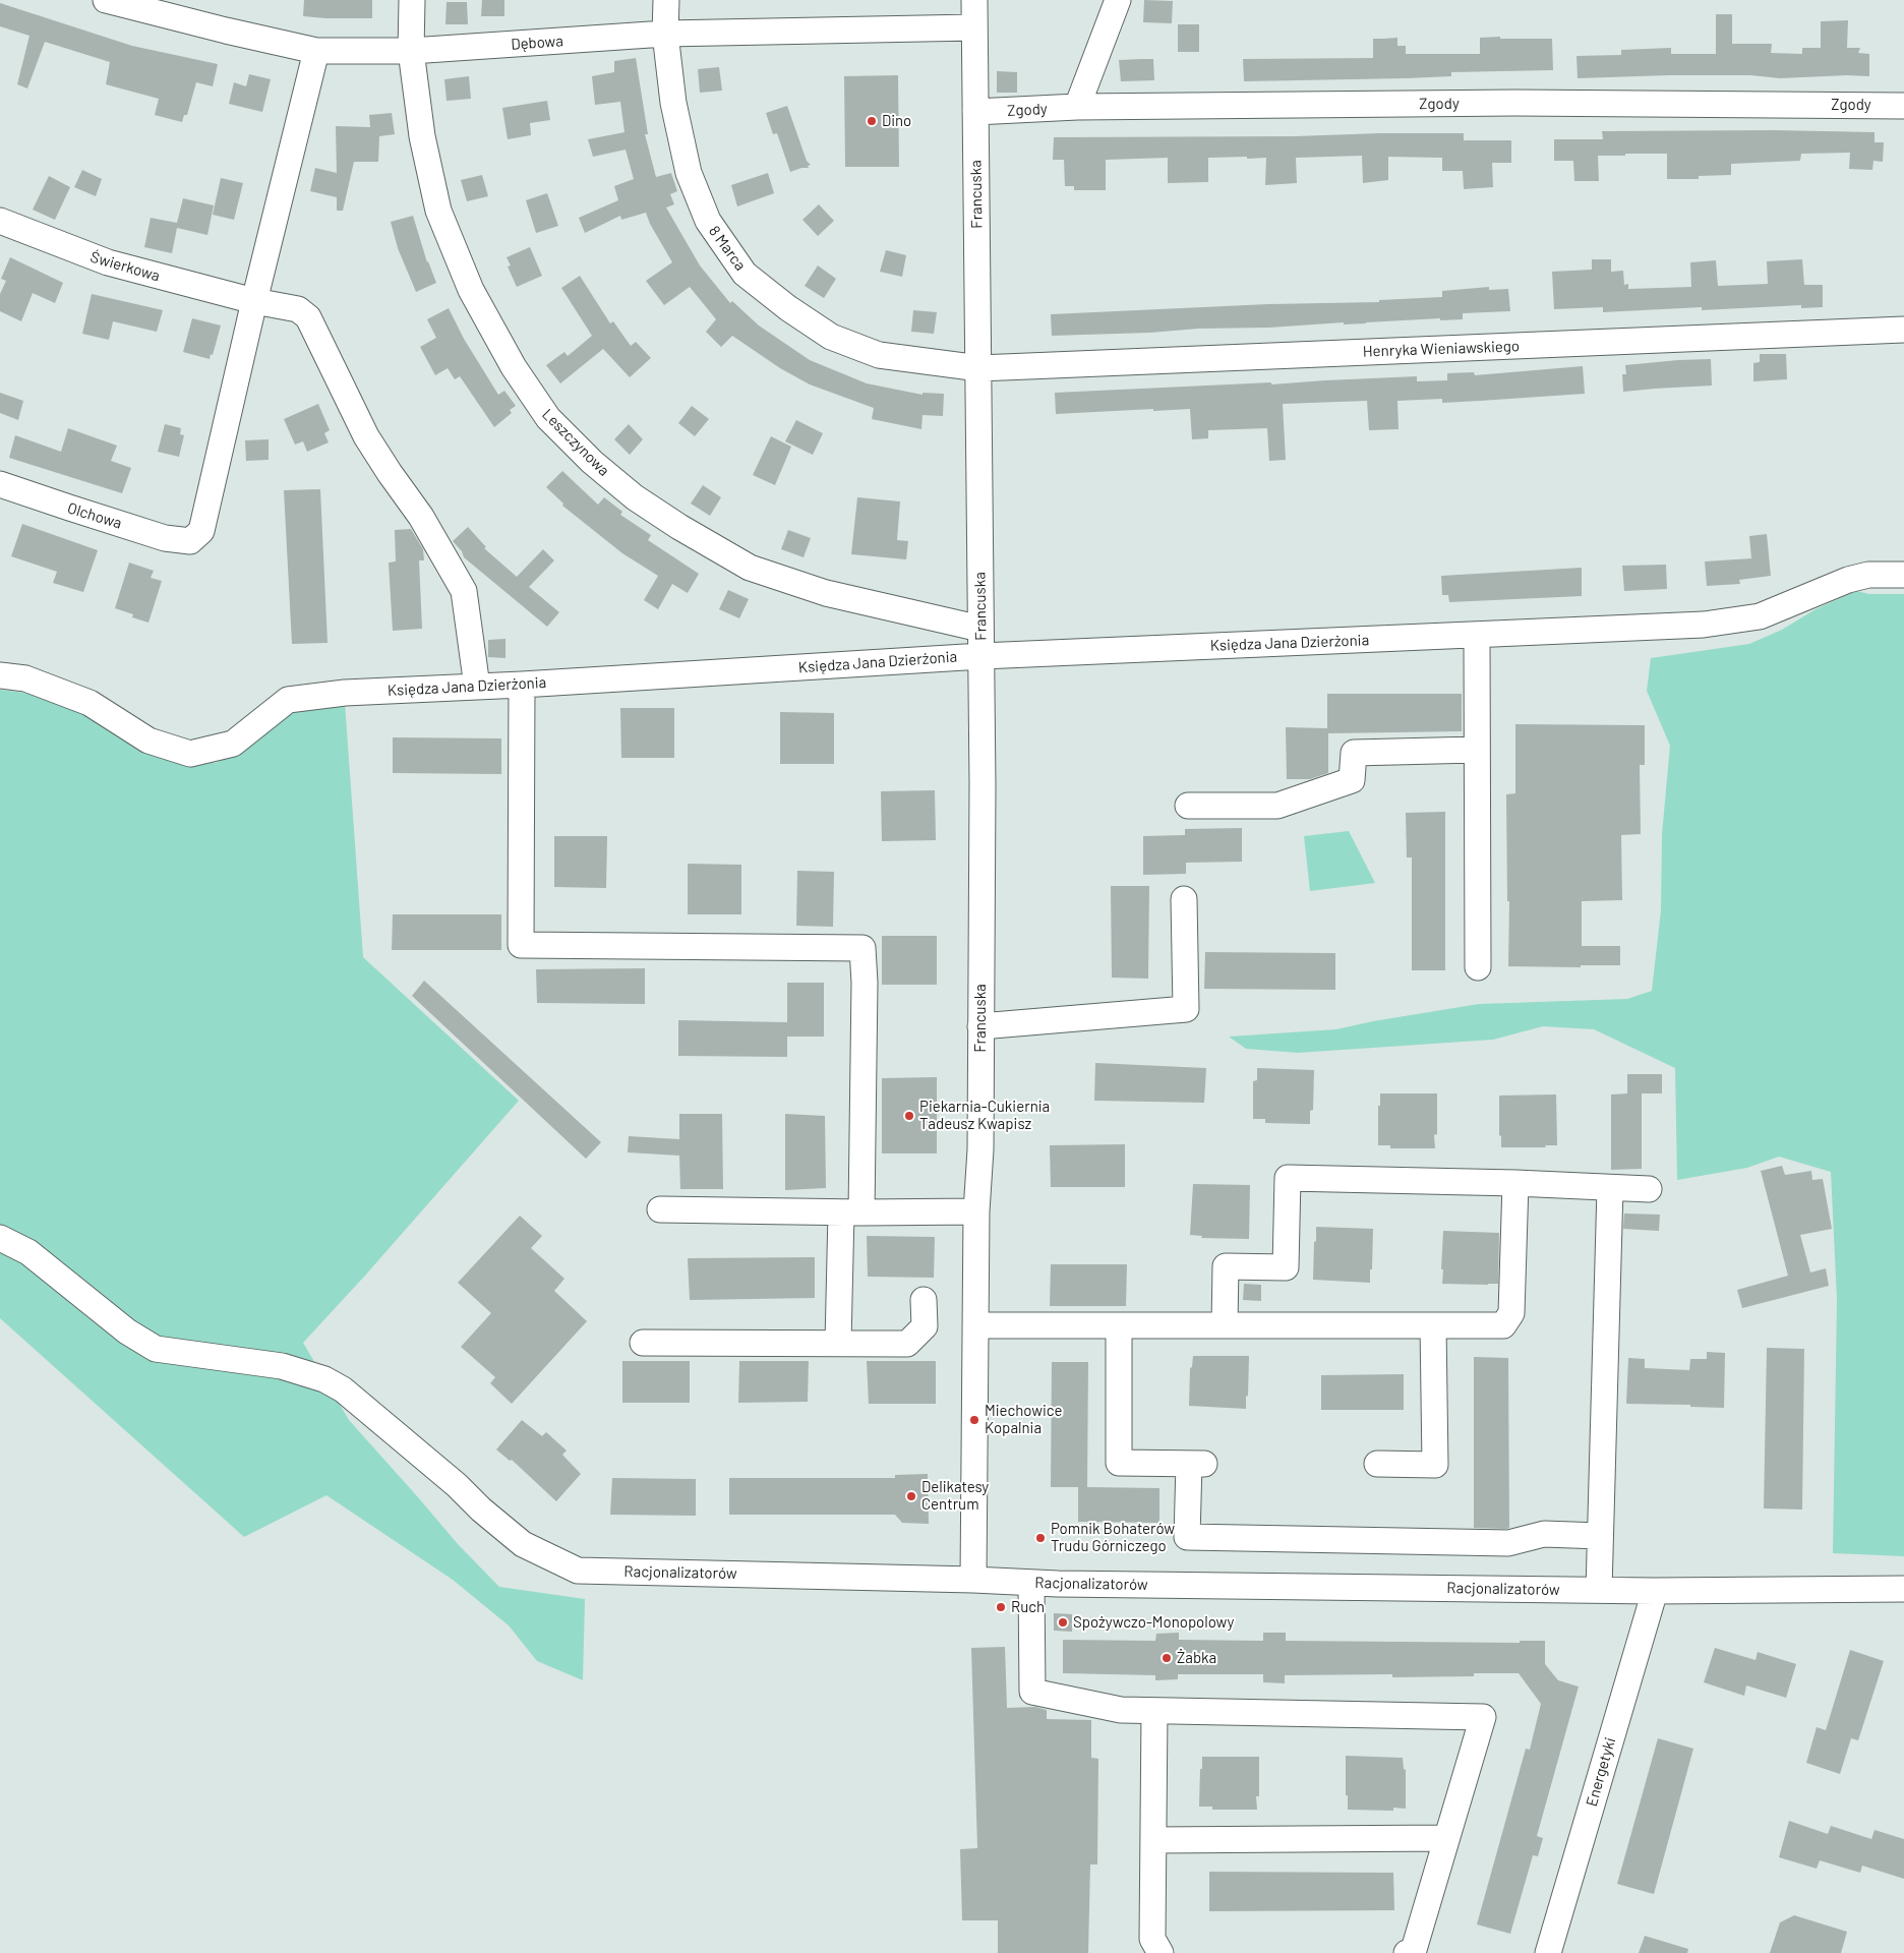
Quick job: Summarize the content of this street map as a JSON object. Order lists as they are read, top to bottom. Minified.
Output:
{"streets":{"street":["Dębowa","Zgody","Francuska","8 Marca","Świerkowa","Henryka Wieniawskiego","Leszczynowa","Olchowa","Księdza Jana Dzierżonia","Racjonalizatorów","Energetyki"]},"crossings":[["Dębowa","Francuska"],["Dębowa","8 Marca"],["Dębowa","Leszczynowa"],["Zgody","Francuska"],["Francuska","8 Marca"],["Francuska","Henryka Wieniawskiego"],["Francuska","Leszczynowa"],["Francuska","Księdza Jana Dzierżonia"],["Francuska","Racjonalizatorów"],["8 Marca","Henryka Wieniawskiego"],["Świerkowa","Olchowa"],["Świerkowa","Księdza Jana Dzierżonia"],["Racjonalizatorów","Energetyki"]],"places":["Dino","Piekarnia-Cukiernia Tadeusz Kwapisz","Miechowice Kopalnia","Delikatesy Centrum","Pomnik Bohaterów Trudu Górniczego","Ruch","Spożywczo-Monopolowy","Żabka"]}
